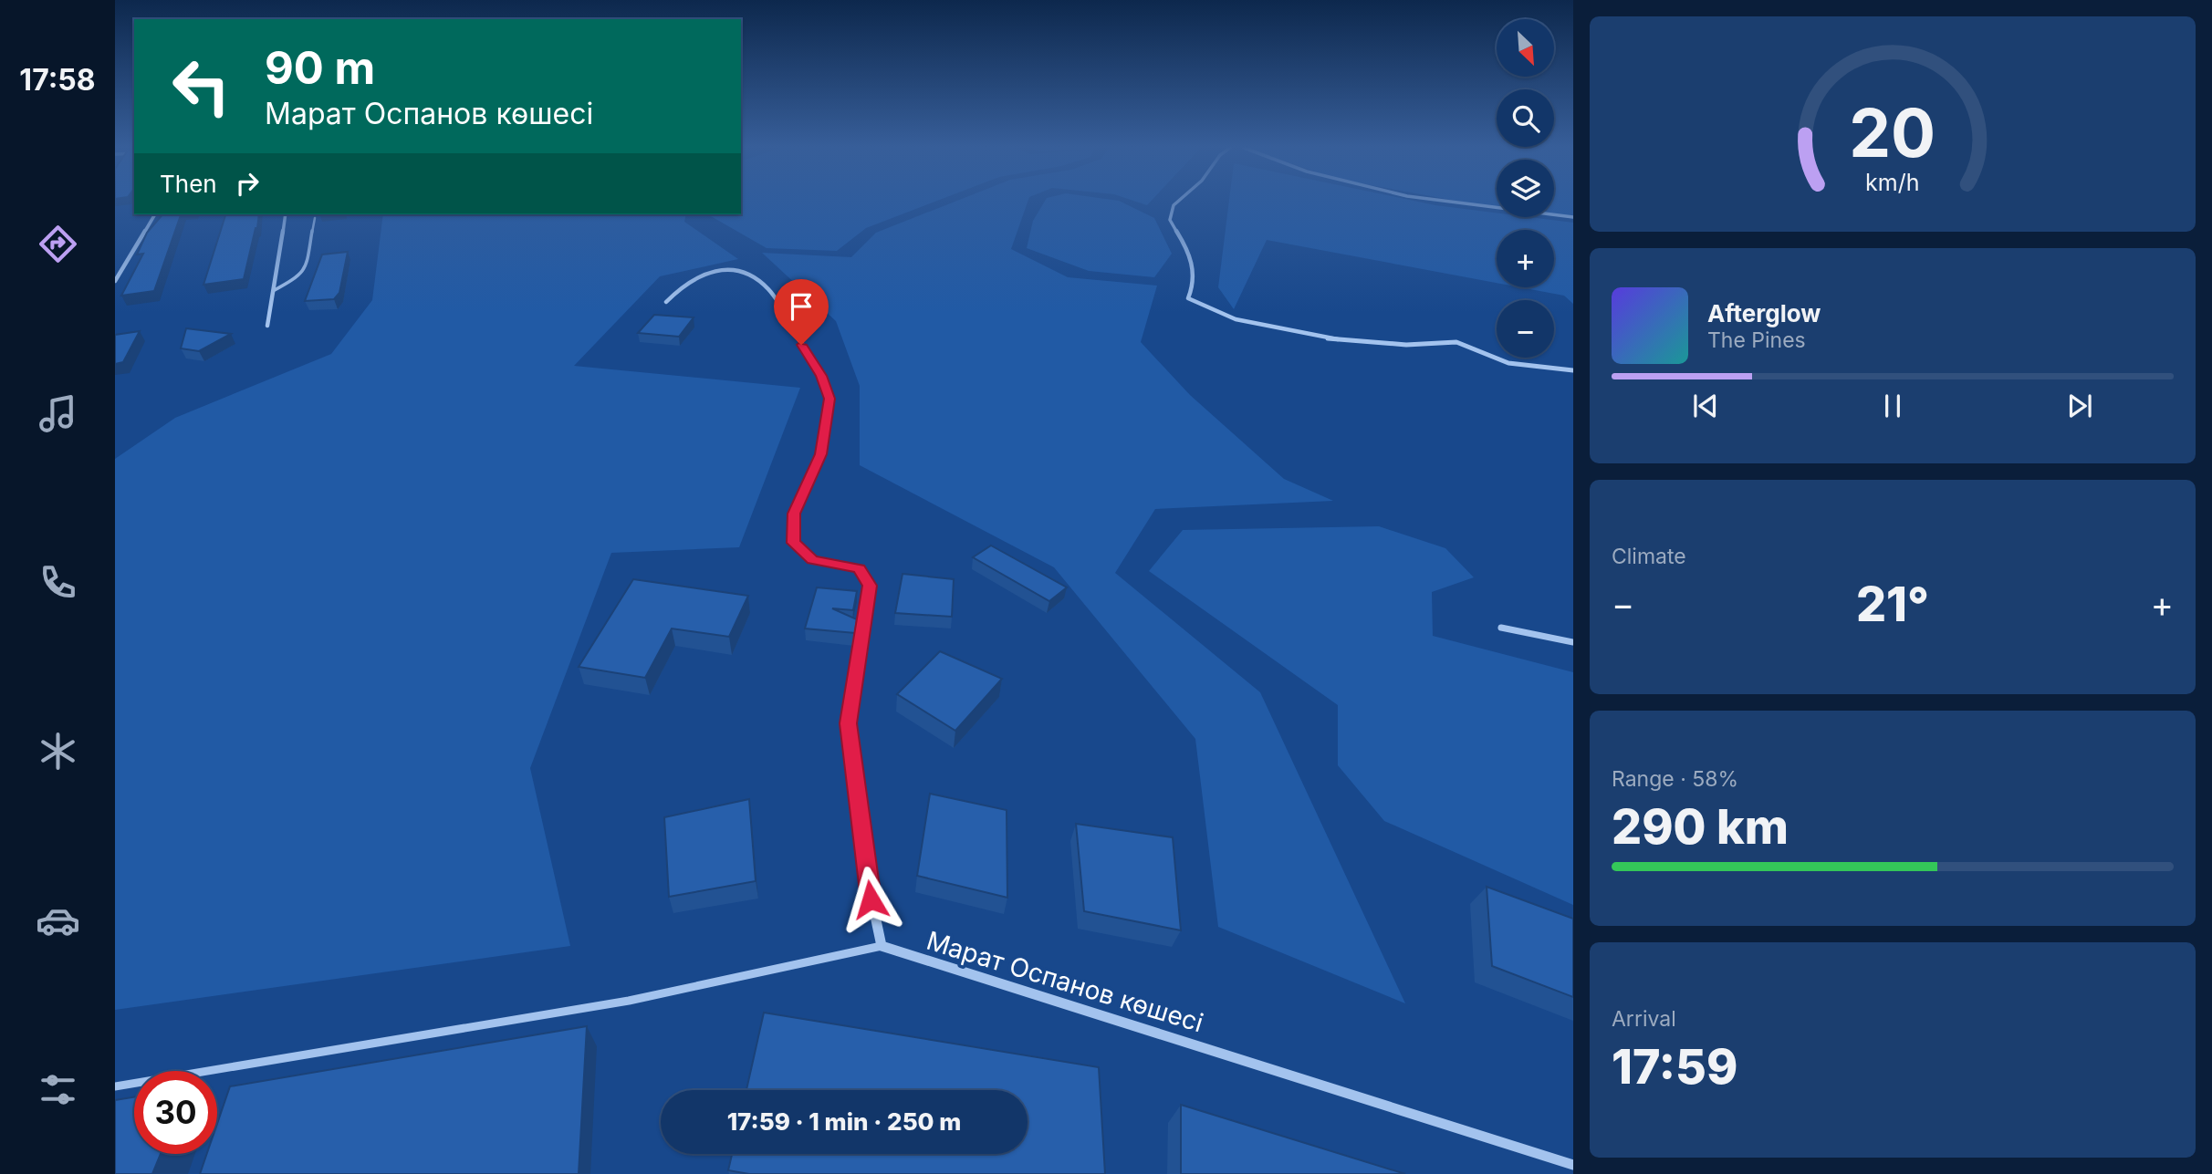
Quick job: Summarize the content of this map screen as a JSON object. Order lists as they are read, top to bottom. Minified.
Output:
{"streets":{"street":["Марат Оспанов көшесі"]},"north":"bottom right","page":{"tabs":"17:58","map_buttons":["+","−"],"turn":["90 m","Марат Оспанов көшесі"],"then":"Then","song":["Afterglow","The Pines"],"tile":["Climate",["Range · 58%","290 km"],["Arrival","17:59"]],"heat":["−","21°","+"],"limit":"30","trip":"17:59 · 1 min · 250 m","gauge":["20","km/h"]}}
